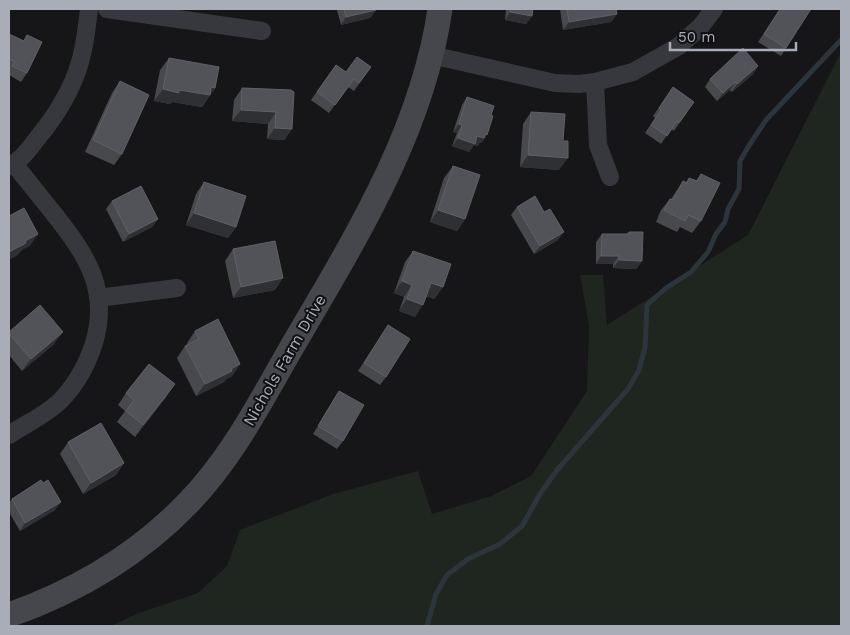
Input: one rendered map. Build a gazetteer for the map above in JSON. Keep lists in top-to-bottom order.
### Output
{
  "streets": {
    "street": ["Nichols Farm Drive"]
  },
  "scale_bar": "50 m"
}
